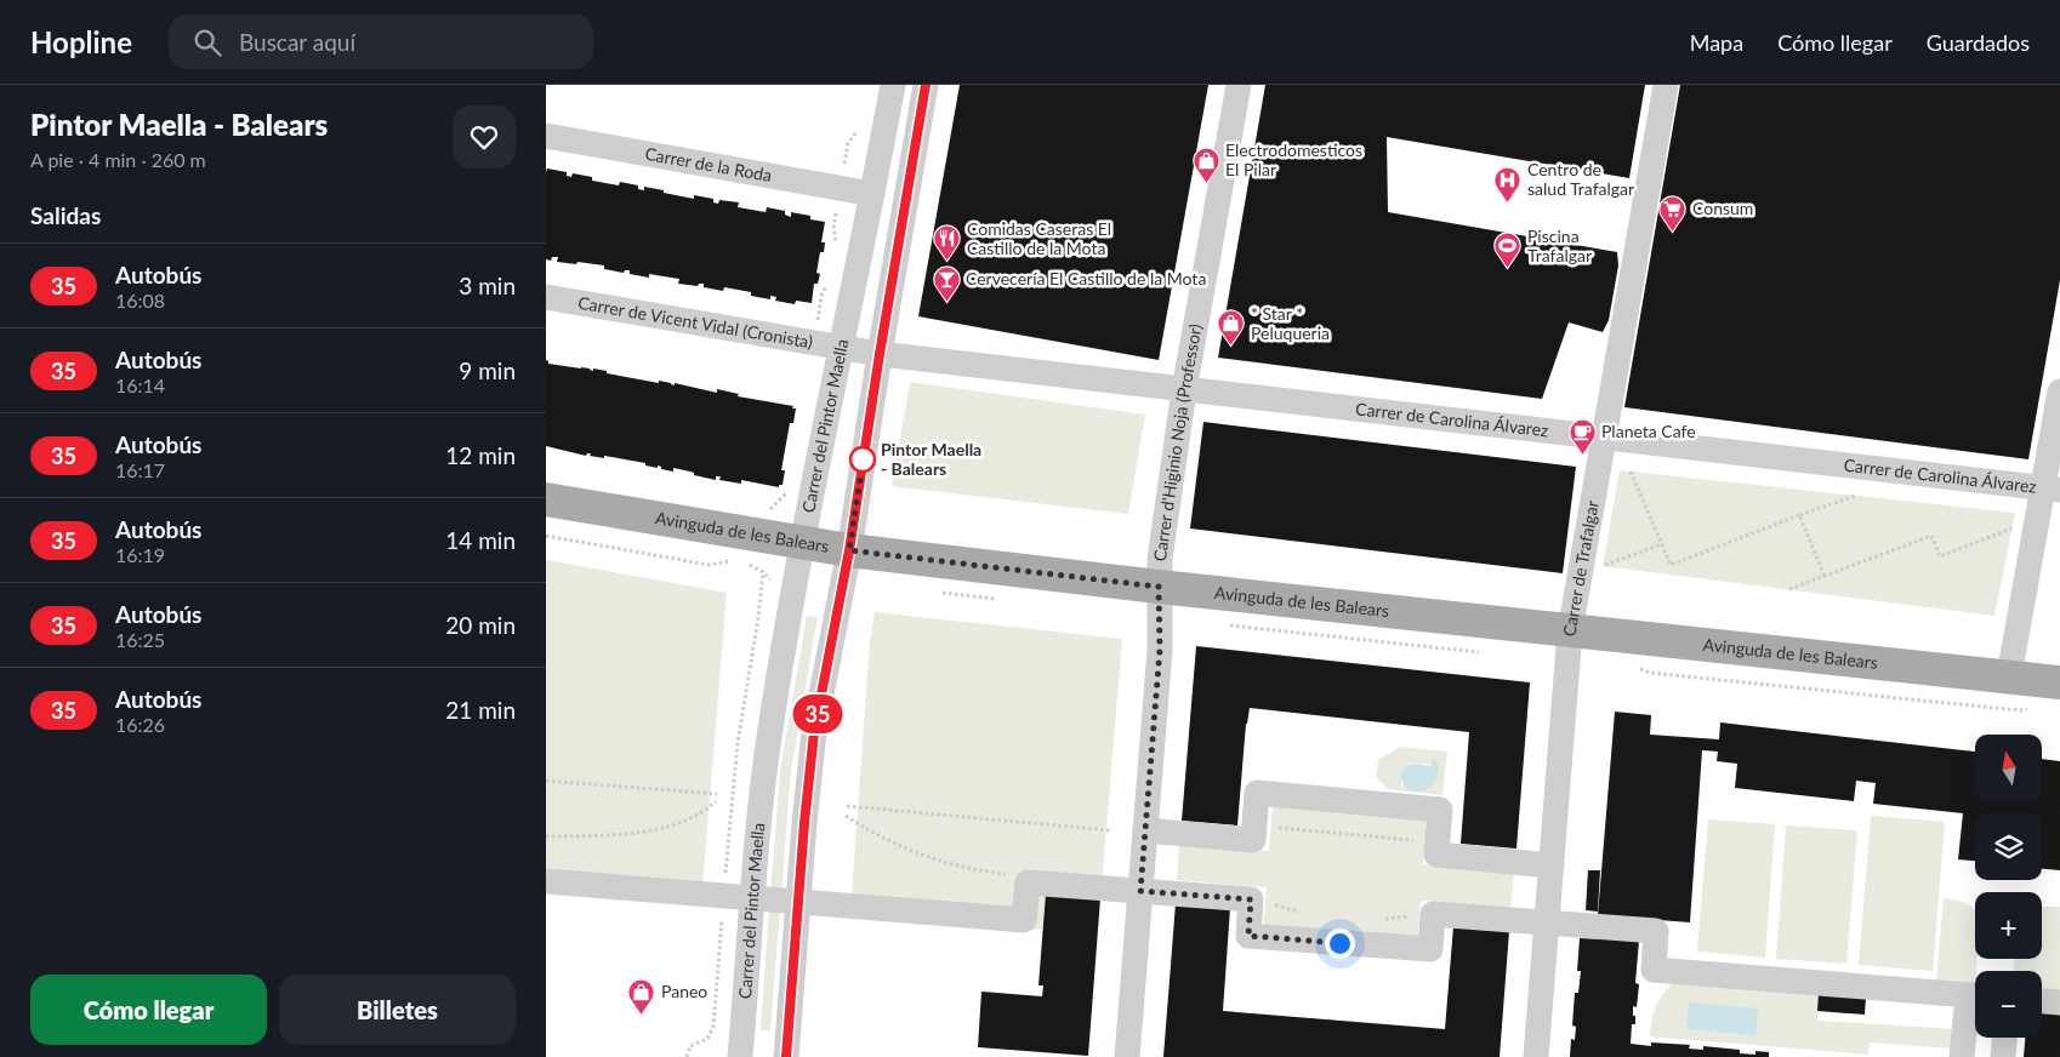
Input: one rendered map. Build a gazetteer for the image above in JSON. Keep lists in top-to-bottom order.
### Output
{
  "streets": {
    "main road": ["Avinguda de les Balears"],
    "street": [
      "Carrer de la Roda",
      "Carrer de Vicent Vidal (Cronista)",
      "Carrer de Carolina Álvarez",
      "Carrer del Pintor Maella",
      "Carrer d'Higinio Noja (Professor)",
      "Carrer de Trafalgar"
    ]
  },
  "crossings": [
    ["Carrer de la Roda", "Carrer del Pintor Maella"],
    ["Carrer de Vicent Vidal (Cronista)", "Carrer de Carolina Álvarez"],
    ["Carrer de Vicent Vidal (Cronista)", "Carrer del Pintor Maella"],
    ["Carrer de Carolina Álvarez", "Carrer d'Higinio Noja (Professor)"],
    ["Carrer de Carolina Álvarez", "Carrer de Trafalgar"],
    ["Carrer del Pintor Maella", "Avinguda de les Balears"],
    ["Carrer d'Higinio Noja (Professor)", "Avinguda de les Balears"],
    ["Avinguda de les Balears", "Carrer de Trafalgar"]
  ],
  "places": {
    "shop": ["Electrodomesticos El Pilar", "* Star * Peluqueria", "Paneo"],
    "hospital": ["Centro de salud Trafalgar"],
    "supermarket": ["Consum"],
    "restaurant": ["Comidas Caseras El Castillo de la Mota"],
    "sports": ["Piscina Trafalgar"],
    "bar": ["Cervecería El Castillo de la Mota"],
    "cafe": ["Planeta Cafe"],
    "other": ["Pintor Maella - Balears"]
  },
  "lines": ["bus line 35"],
  "north": "top",
  "page": {
    "header": "Hopline",
    "search": "Buscar aquí",
    "nav": ["Mapa", "Cómo llegar", "Guardados"],
    "heading": [
      ["Pintor Maella - Balears", "A pie · 4 min · 260 m"],
      "Salidas"
    ],
    "on_map": "35",
    "list": [
      {
        "mark": "35",
        "name": "Autobús",
        "note": "16:08",
        "value": "3 min"
      },
      {
        "mark": "35",
        "name": "Autobús",
        "note": "16:14",
        "value": "9 min"
      },
      {
        "mark": "35",
        "name": "Autobús",
        "note": "16:17",
        "value": "12 min"
      },
      {
        "mark": "35",
        "name": "Autobús",
        "note": "16:19",
        "value": "14 min"
      },
      {
        "mark": "35",
        "name": "Autobús",
        "note": "16:25",
        "value": "20 min"
      },
      {
        "mark": "35",
        "name": "Autobús",
        "note": "16:26",
        "value": "21 min"
      }
    ],
    "map_buttons": ["+", "−"],
    "buttons": ["Cómo llegar", "Billetes"]
  }
}
